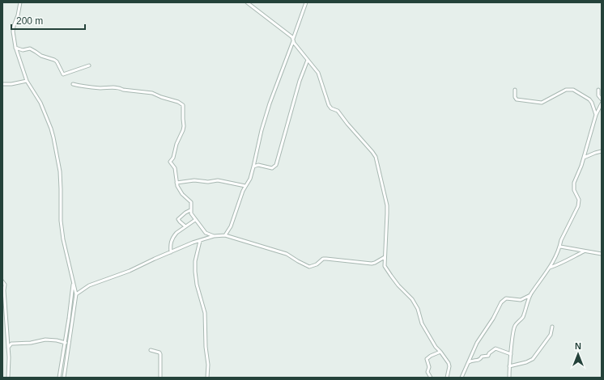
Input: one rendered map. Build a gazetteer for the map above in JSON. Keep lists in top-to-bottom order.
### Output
{
  "scale_bar": "200 m",
  "north": "top"
}
